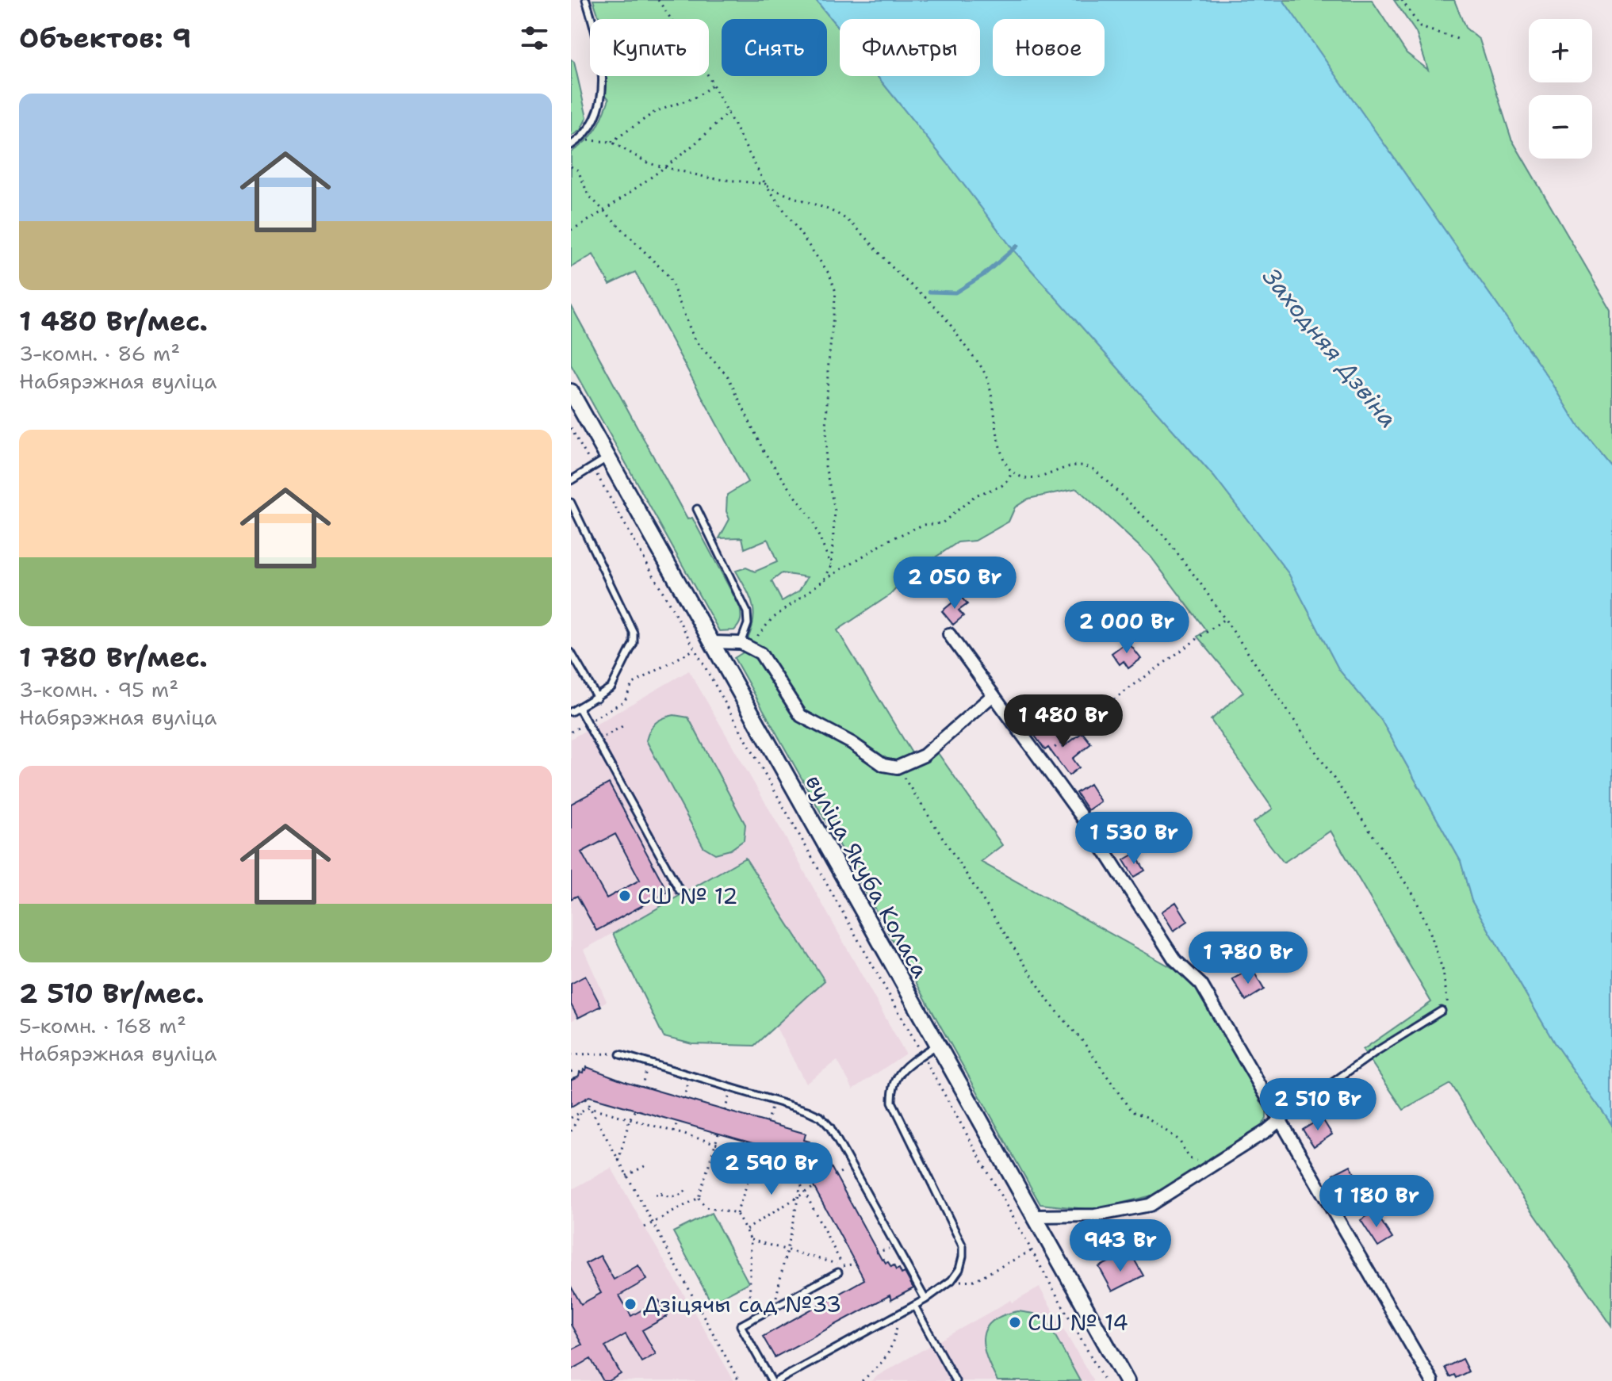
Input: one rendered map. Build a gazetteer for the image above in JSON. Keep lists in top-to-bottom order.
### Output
{
  "streets": {
    "street": ["вуліца Якуба Коласа"]
  },
  "water": ["Заходняя Дзвіна"],
  "places": ["СШ № 12", "Дзіцячы сад №33", "СШ № 14"],
  "page": {
    "heading": "Объектов: 9",
    "map_buttons": ["+", "−"],
    "chip": [
      "Купить",
      "Снять",
      "Фильтры",
      "Новое"
    ],
    "list": [
      {
        "name": "1 480 Br/мес.",
        "note": "3-комн. · 86 m² · Набярэжная вуліца"
      },
      {
        "name": "1 780 Br/мес.",
        "note": "3-комн. · 95 m² · Набярэжная вуліца"
      },
      {
        "name": "2 510 Br/мес.",
        "note": "5-комн. · 168 m² · Набярэжная вуліца"
      }
    ],
    "price": [
      "2 050 Br",
      "2 000 Br",
      "1 480 Br",
      "1 530 Br",
      "1 780 Br",
      "2 510 Br",
      "2 590 Br",
      "1 180 Br",
      "943 Br"
    ]
  }
}
